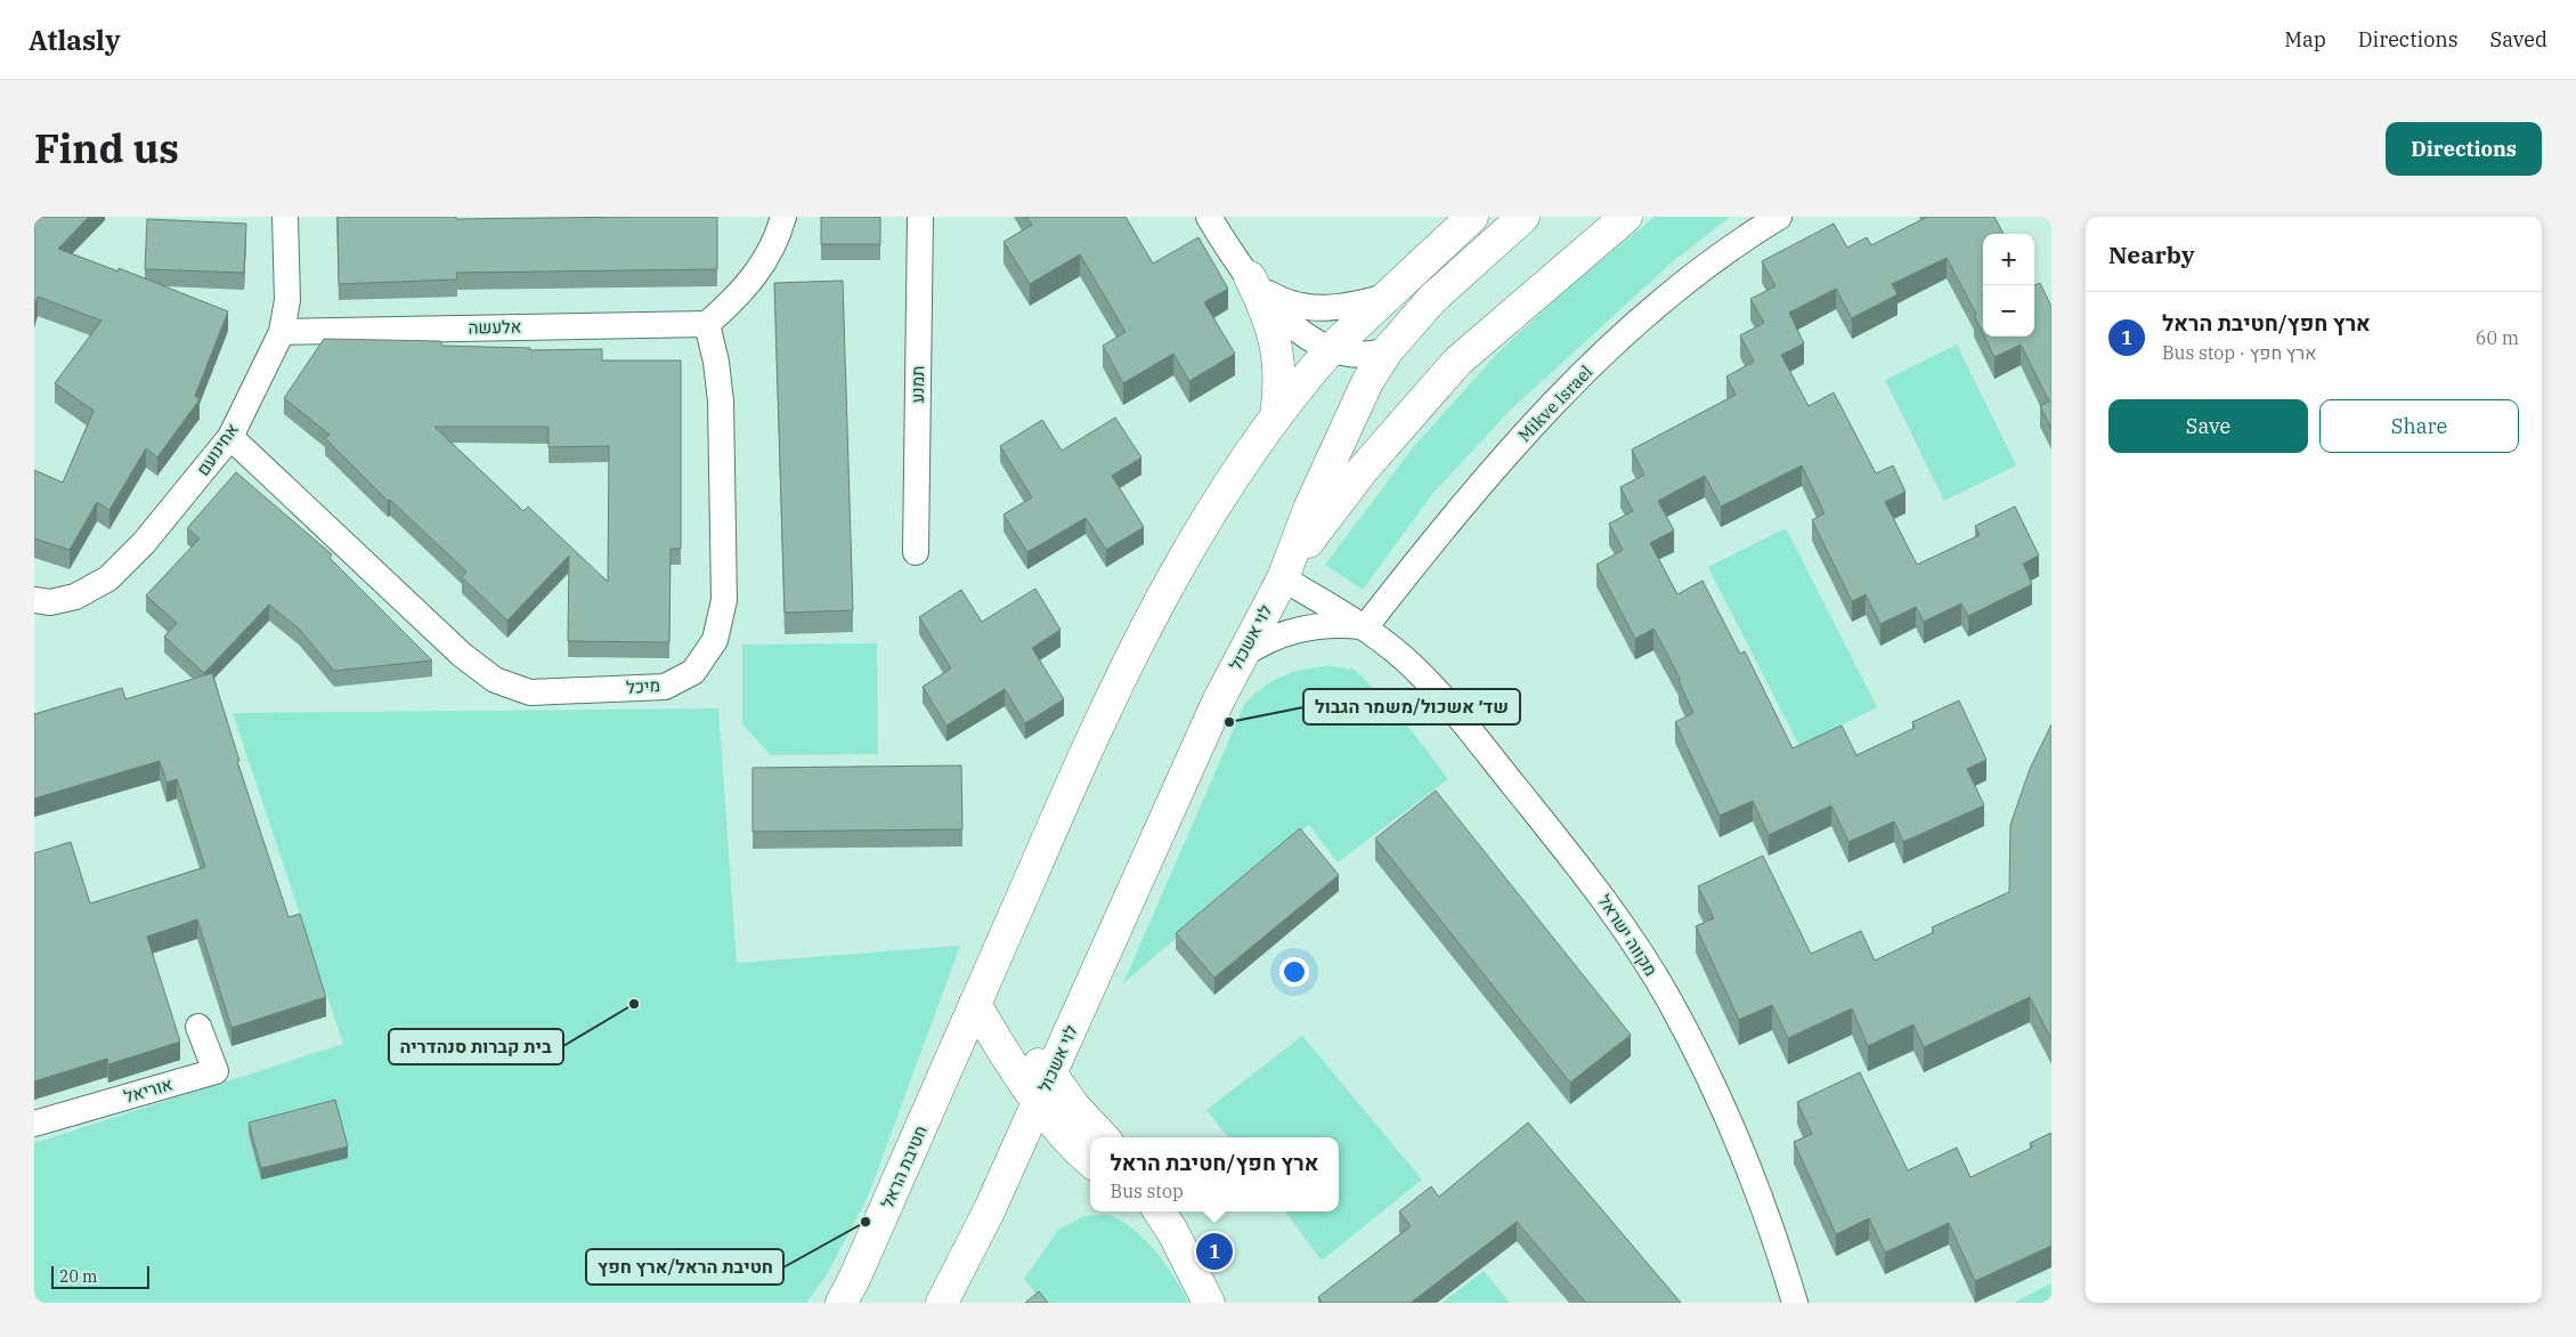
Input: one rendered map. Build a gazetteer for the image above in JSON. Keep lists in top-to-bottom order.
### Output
{
  "streets": {
    "street": [
      "אלעשה",
      "תמנע",
      "Mikve Israel",
      "אחינועם",
      "לוי אשכול",
      "מיכל",
      "מקווה ישראל",
      "אוריאל",
      "חטיבת הראל"
    ]
  },
  "crossings": [
    ["אלעשה", "אחינועם"],
    ["אלעשה", "מיכל"],
    ["Mikve Israel", "מקווה ישראל"],
    ["אחינועם", "מיכל"],
    ["לוי אשכול", "מקווה ישראל"]
  ],
  "places": ["שד׳ אשכול/משמר הגבול", "בית קברות סנהדריה", "חטיבת הראל/ארץ חפץ"],
  "scale_bar": "20 m",
  "page": {
    "header": "Atlasly",
    "nav": ["Map", "Directions", "Saved"],
    "title": "Find us",
    "buttons": [
      "Directions",
      ["Save", "Share"]
    ],
    "heading": "Nearby",
    "map_buttons": ["+", "−"],
    "list": [
      {
        "mark": "1",
        "name": "ארץ חפץ/חטיבת הראל",
        "note": "Bus stop · ארץ חפץ",
        "value": "60 m"
      }
    ],
    "popup": ["ארץ חפץ/חטיבת הראל", "Bus stop"],
    "pins": "1",
    "scale": "20 m"
  }
}
